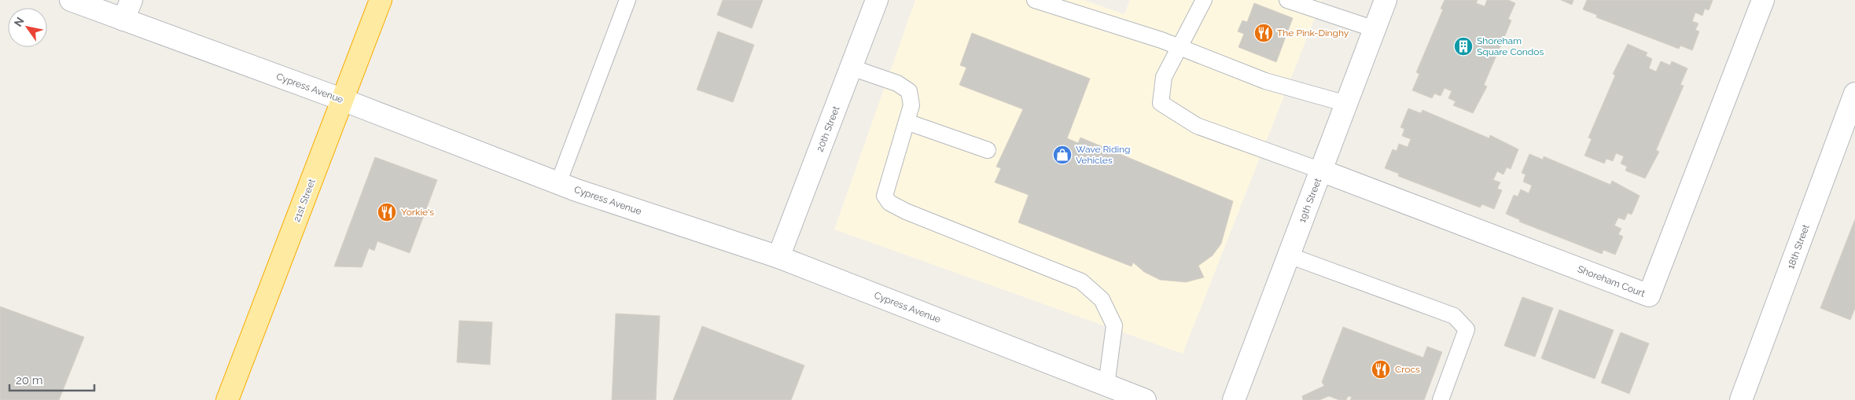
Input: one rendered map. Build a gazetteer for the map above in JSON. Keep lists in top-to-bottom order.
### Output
{
  "streets": {
    "highway": ["21st Street"],
    "street": [
      "Cypress Avenue",
      "20th Street",
      "19th Street",
      "18th Street",
      "Shoreham Court"
    ]
  },
  "crossings": [
    ["Cypress Avenue", "20th Street"],
    ["Cypress Avenue", "21st Street"],
    ["19th Street", "Shoreham Court"]
  ],
  "places": {
    "restaurant": ["The Pink-Dinghy", "Yorkie's", "Crocs"],
    "building": ["Shoreham Square Condos"],
    "shop": ["Wave Riding Vehicles"]
  },
  "scale_bar": "20 m",
  "north": "top left"
}
